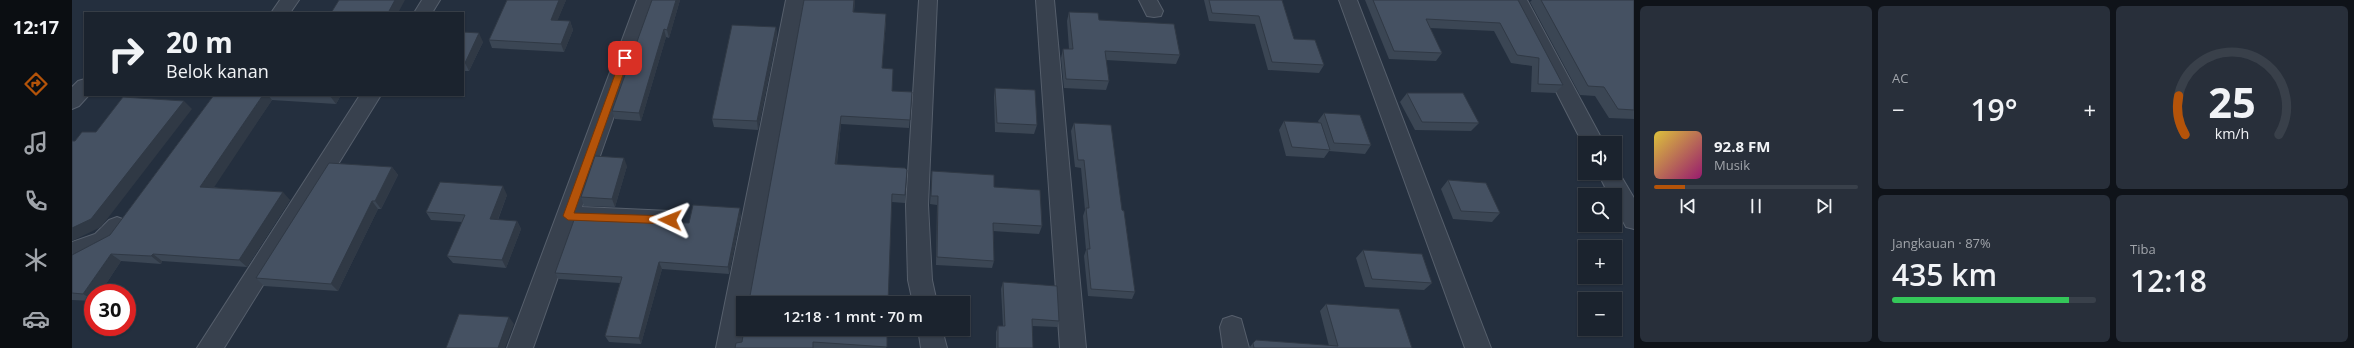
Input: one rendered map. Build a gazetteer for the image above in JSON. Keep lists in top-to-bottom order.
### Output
{
  "page": {
    "tabs": "12:17",
    "tile": [
      "AC",
      ["Jangkauan · 87%", "435 km"],
      ["Tiba", "12:18"]
    ],
    "turn": ["20 m", "Belok kanan"],
    "heat": ["−", "19°", "+"],
    "song": ["92.8 FM", "Musik"],
    "map_buttons": ["+", "−"],
    "limit": "30",
    "trip": "12:18 · 1 mnt · 70 m",
    "gauge": ["25", "km/h"]
  }
}
